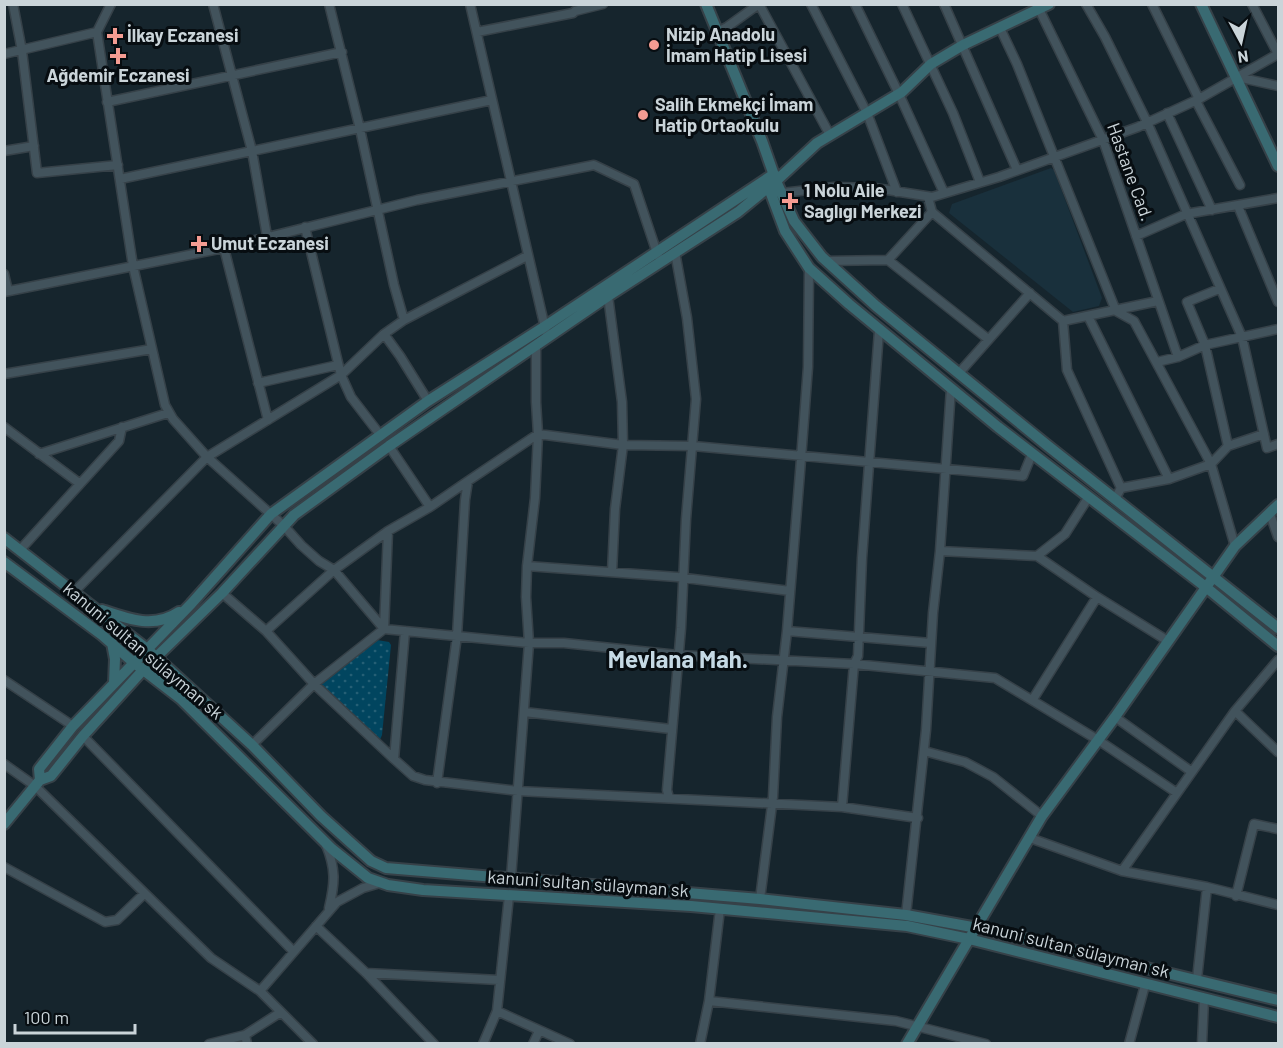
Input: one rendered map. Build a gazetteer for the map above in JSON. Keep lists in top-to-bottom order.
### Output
{
  "streets": {
    "street": ["Hastane Cad.", "kanuni sultan sülayman sk"]
  },
  "districts": ["Mevlana Mah."],
  "places": {
    "health": [
      "İlkay Eczanesi",
      "Ağdemir Eczanesi",
      "1 Nolu Aile Saglıgı Merkezi",
      "Umut Eczanesi"
    ],
    "other": ["Nizip Anadolu İmam Hatip Lisesi", "Salih Ekmekçi İmam Hatip Ortaokulu"]
  },
  "scale_bar": "100 m",
  "north": "bottom"
}
